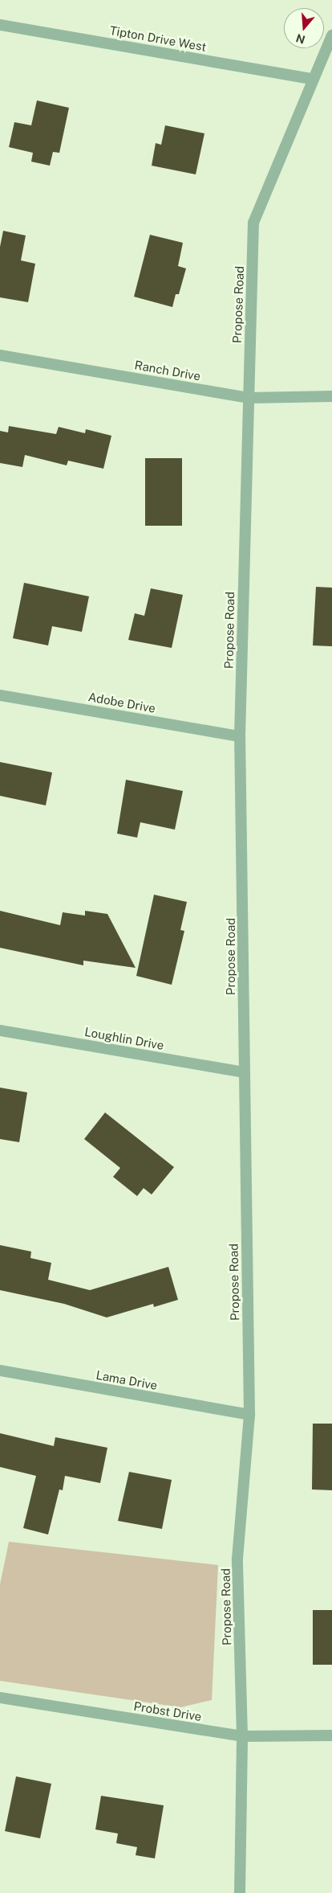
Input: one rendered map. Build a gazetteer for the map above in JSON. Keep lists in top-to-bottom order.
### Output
{
  "streets": {
    "street": [
      "Tipton Drive West",
      "Propose Road",
      "Ranch Drive",
      "Adobe Drive",
      "Loughlin Drive",
      "Lama Drive",
      "Probst Drive"
    ]
  },
  "crossings": [
    ["Tipton Drive West", "Propose Road"],
    ["Propose Road", "Ranch Drive"],
    ["Propose Road", "Adobe Drive"],
    ["Propose Road", "Loughlin Drive"],
    ["Propose Road", "Lama Drive"],
    ["Propose Road", "Probst Drive"]
  ],
  "north": "bottom"
}
